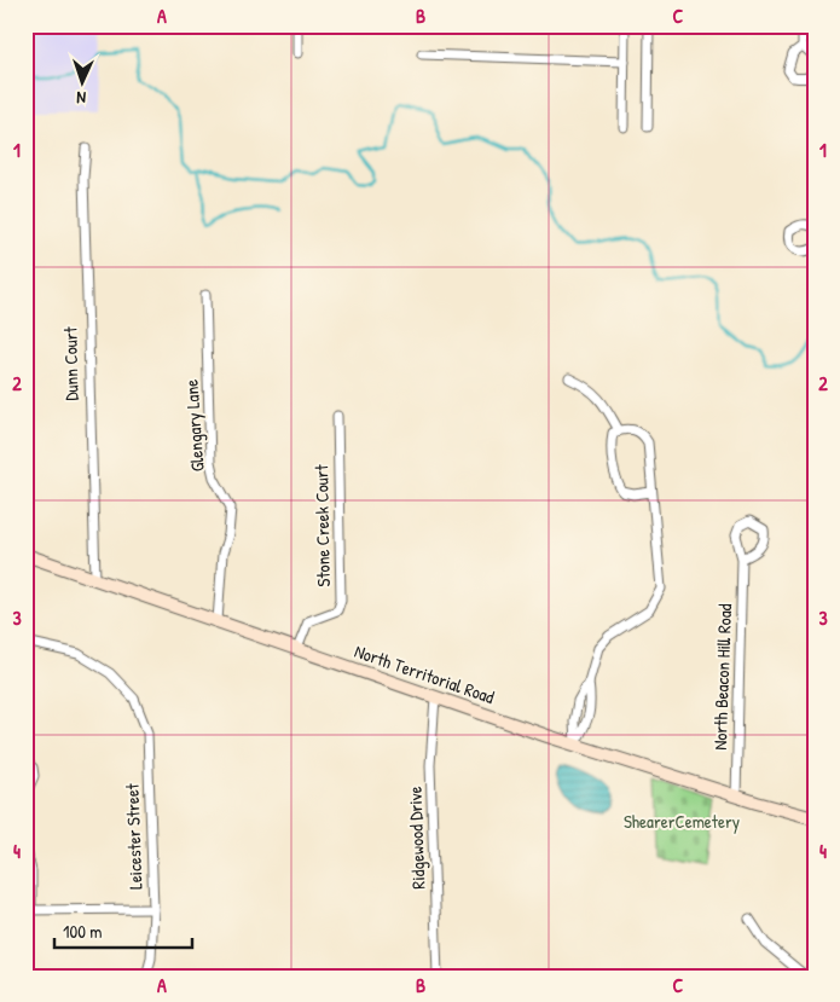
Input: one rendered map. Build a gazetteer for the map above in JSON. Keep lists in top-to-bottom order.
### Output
{
  "streets": {
    "main road": ["North Territorial Road"],
    "street": [
      "Dunn Court",
      "Glengary Lane",
      "Stone Creek Court",
      "North Beacon Hill Road",
      "Leicester Street",
      "Ridgewood Drive"
    ]
  },
  "crossings": [
    ["Dunn Court", "North Territorial Road"],
    ["Glengary Lane", "North Territorial Road"],
    ["Stone Creek Court", "North Territorial Road"],
    ["North Territorial Road", "North Beacon Hill Road"],
    ["North Territorial Road", "Ridgewood Drive"]
  ],
  "parks": ["ShearerCemetery"],
  "scale_bar": "100 m",
  "north": "bottom",
  "grid": {
    "columns": ["A", "B", "C"],
    "rows": [
      "1",
      "2",
      "3",
      "4"
    ]
  }
}
